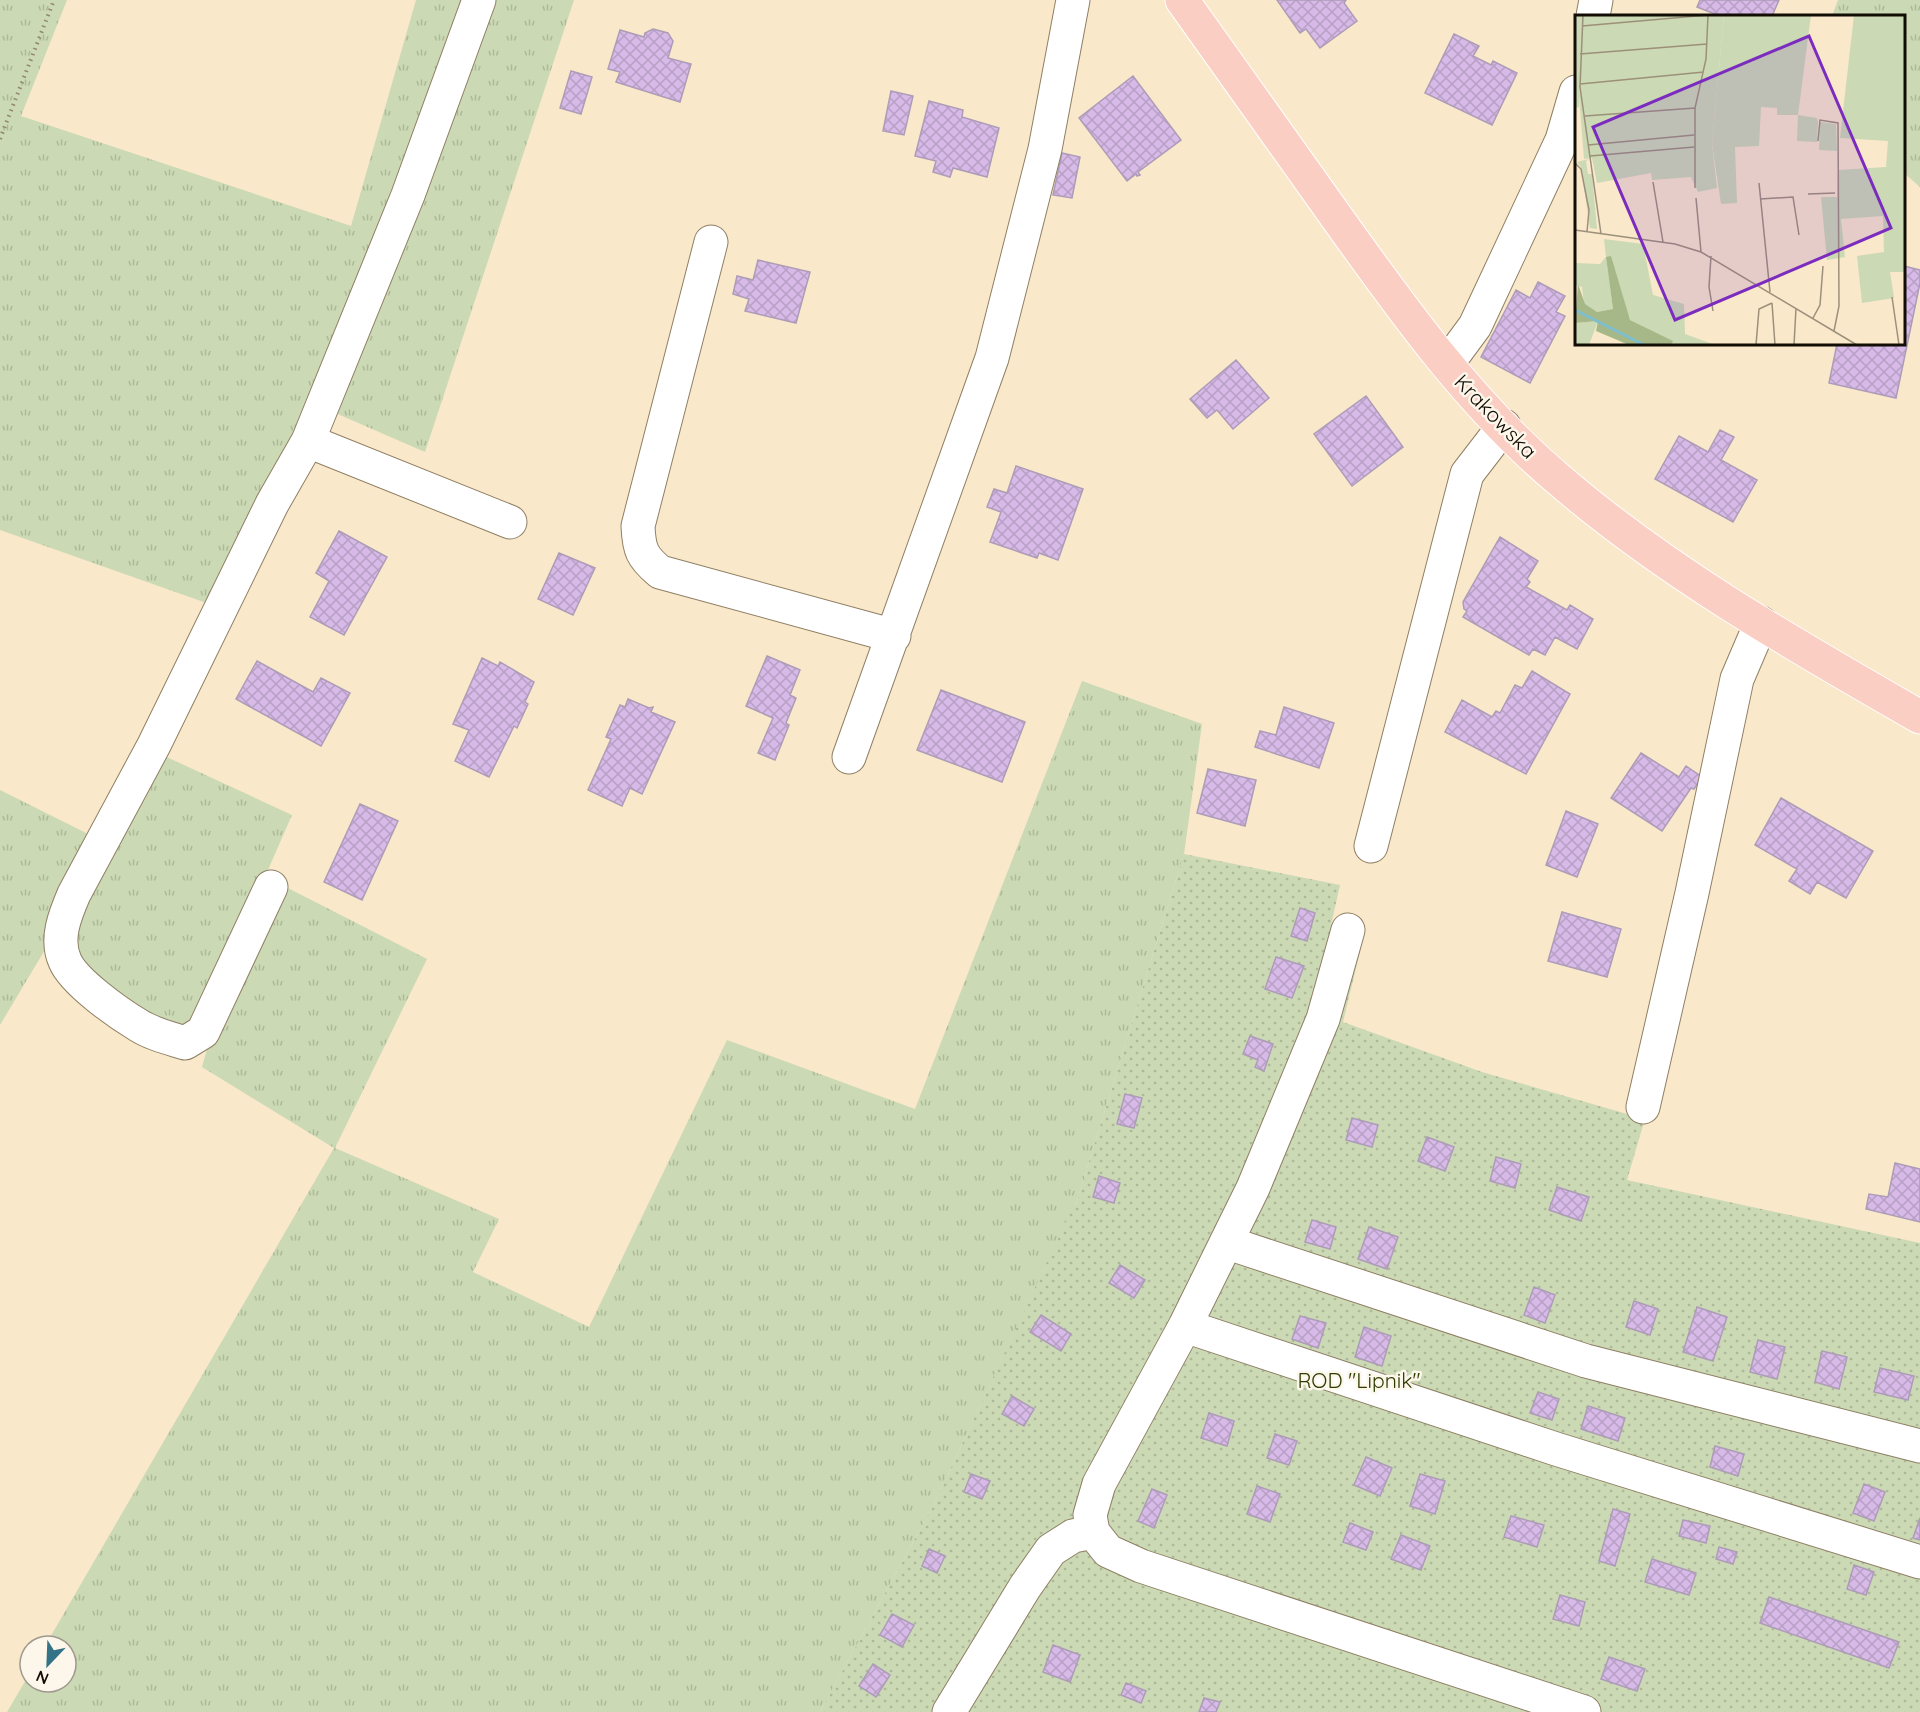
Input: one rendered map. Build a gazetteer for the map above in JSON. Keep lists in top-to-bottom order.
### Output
{
  "streets": {
    "main road": ["Krakowska"]
  },
  "parks": ["ROD \"Lipnik\""],
  "north": "bottom left"
}
